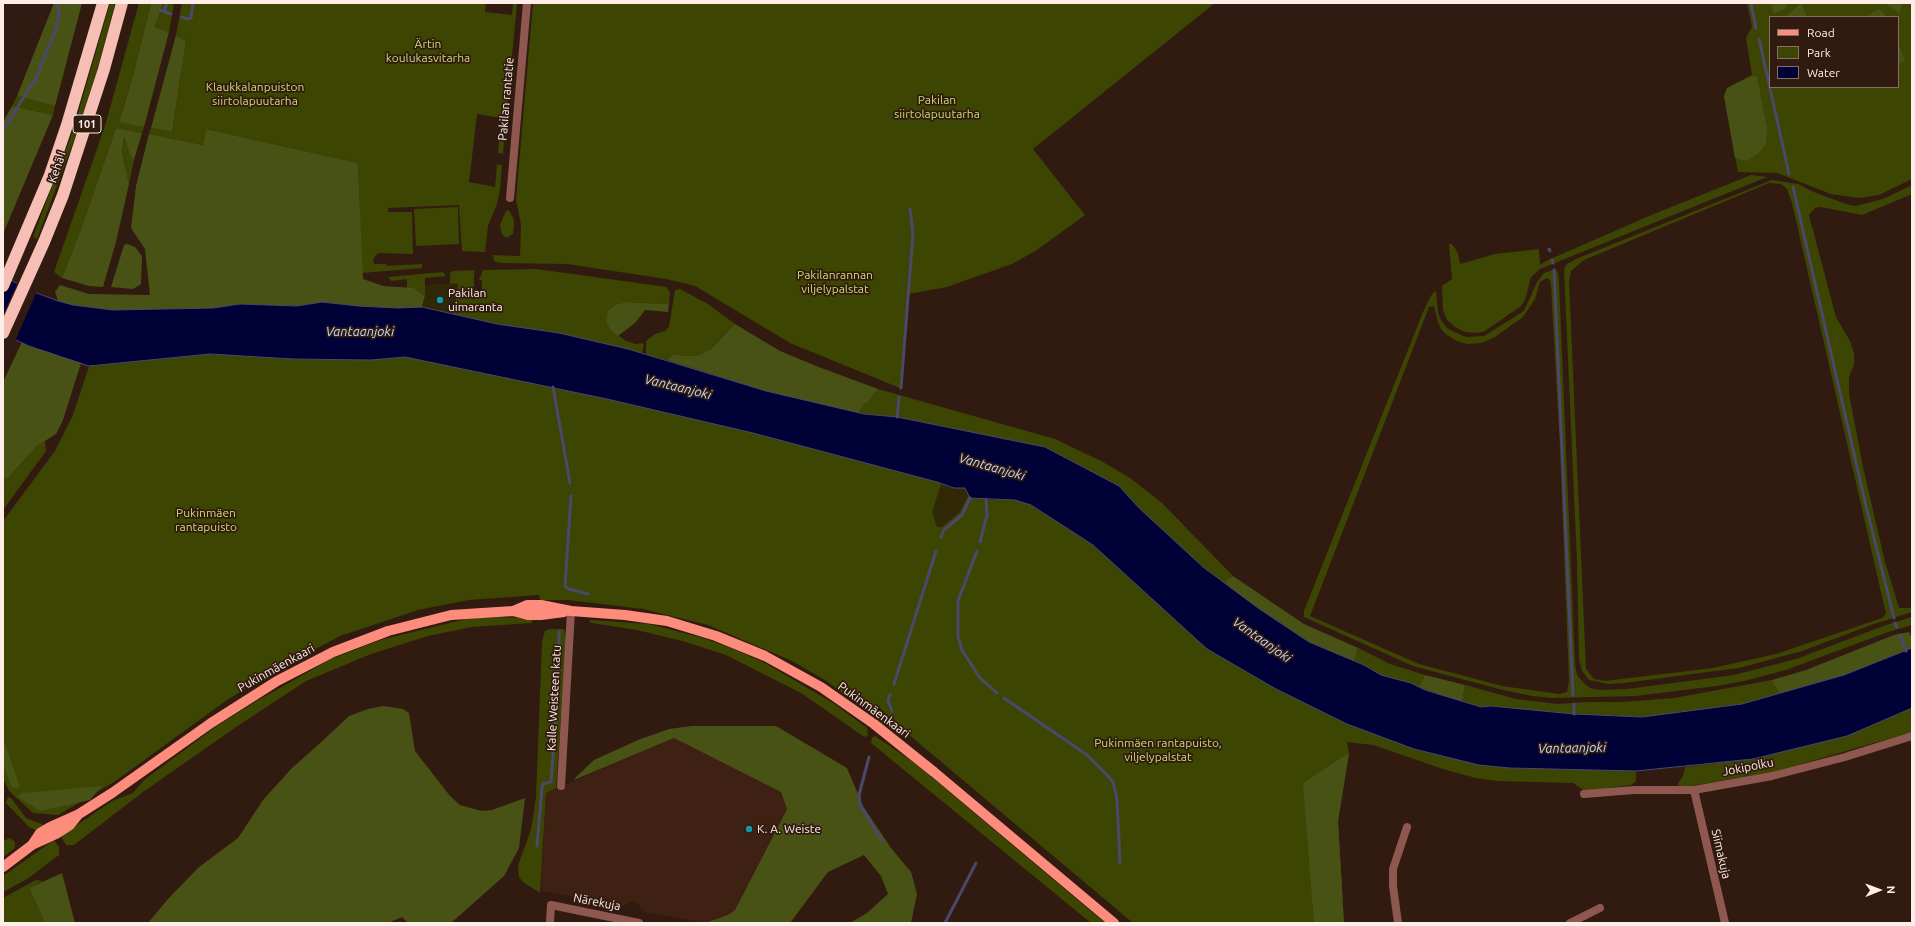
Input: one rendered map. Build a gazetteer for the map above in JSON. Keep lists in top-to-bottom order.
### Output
{
  "streets": {
    "highway": ["101", "Kehä I"],
    "main road": ["Pukinmäenkaari"],
    "street": [
      "Pakilan rantatie",
      "Kalle Weisteen katu",
      "Jokipolku",
      "Siimakuja",
      "Närekuja"
    ]
  },
  "crossings": [
    ["Pukinmäenkaari", "Kalle Weisteen katu"],
    ["Jokipolku", "Siimakuja"]
  ],
  "water": ["Vantaanjoki"],
  "parks": [
    "Ärtin koulukasvitarha",
    "Klaukkalanpuiston siirtolapuutarha",
    "Pakilan siirtolapuutarha",
    "Pakilanrannan viljelypalstat",
    "Pukinmäen rantapuisto",
    "Pukinmäen rantapuisto, viljelypalstat"
  ],
  "places": ["Pakilan uimaranta", "K. A. Weiste"],
  "legend": ["Road", "Park", "Water"],
  "north": "right"
}
